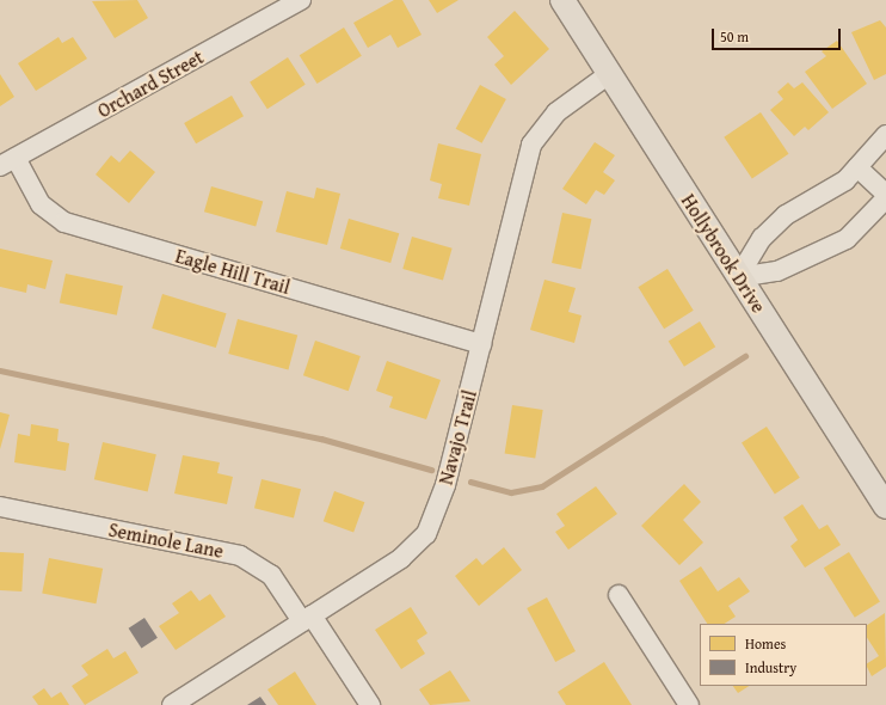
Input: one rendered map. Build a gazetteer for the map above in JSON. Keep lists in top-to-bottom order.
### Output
{
  "streets": {
    "main road": ["Hollybrook Drive"],
    "street": [
      "Orchard Street",
      "Eagle Hill Trail",
      "Navajo Trail",
      "Seminole Lane"
    ]
  },
  "crossings": [
    ["Orchard Street", "Eagle Hill Trail"],
    ["Hollybrook Drive", "Navajo Trail"],
    ["Eagle Hill Trail", "Navajo Trail"],
    ["Navajo Trail", "Seminole Lane"]
  ],
  "legend": ["Homes", "Industry"],
  "scale_bar": "50 m"
}
